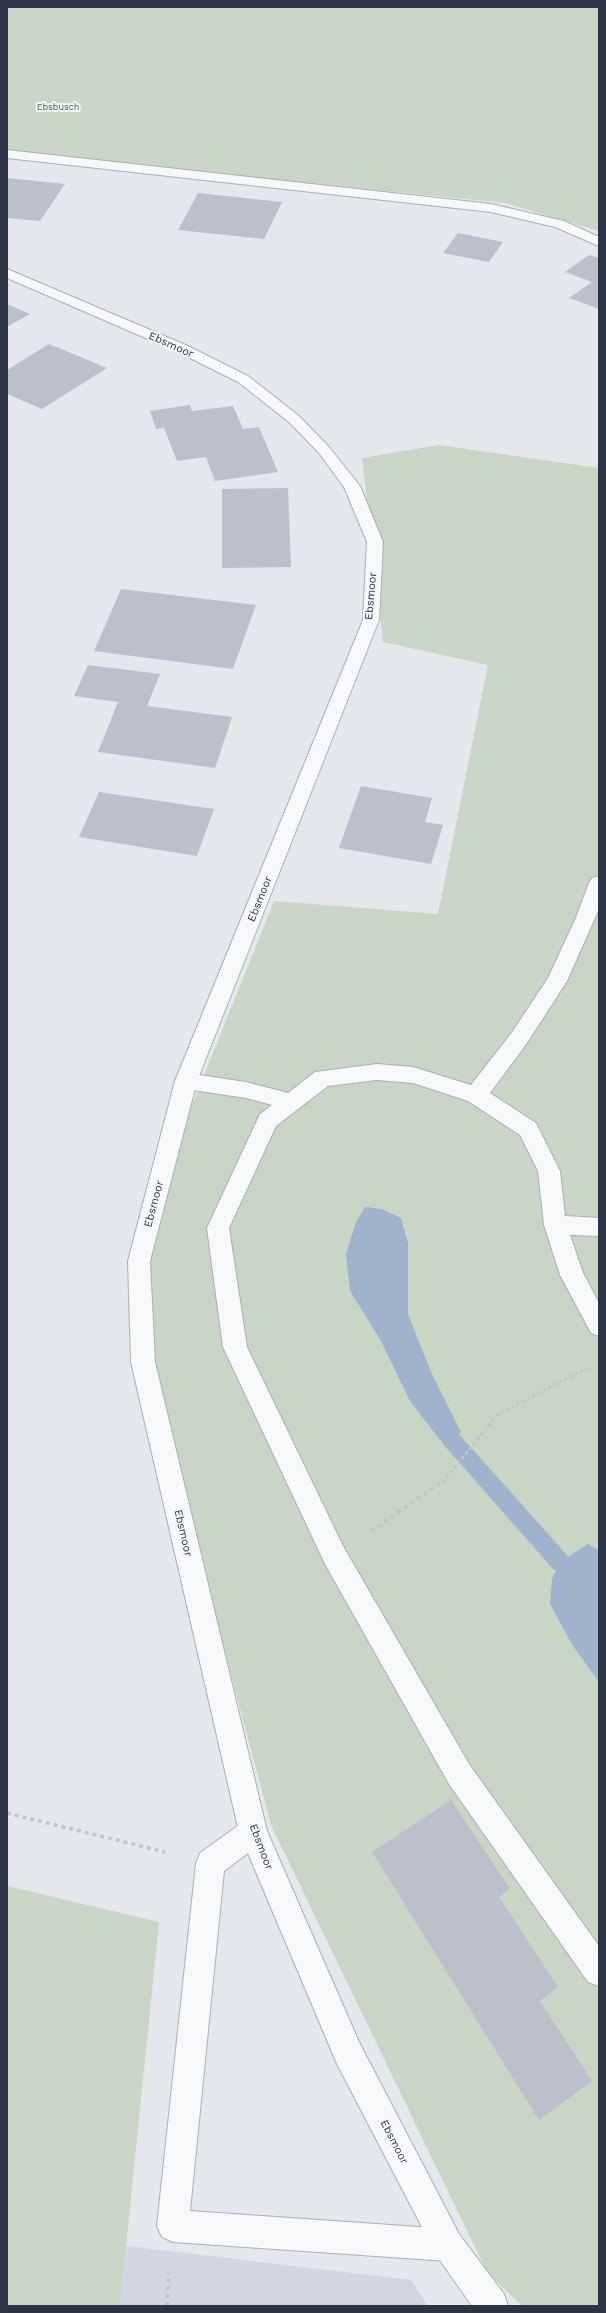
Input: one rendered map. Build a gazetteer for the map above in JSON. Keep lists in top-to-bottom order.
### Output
{
  "streets": {
    "street": ["Ebsmoor"]
  },
  "parks": ["Ebsbusch"]
}
